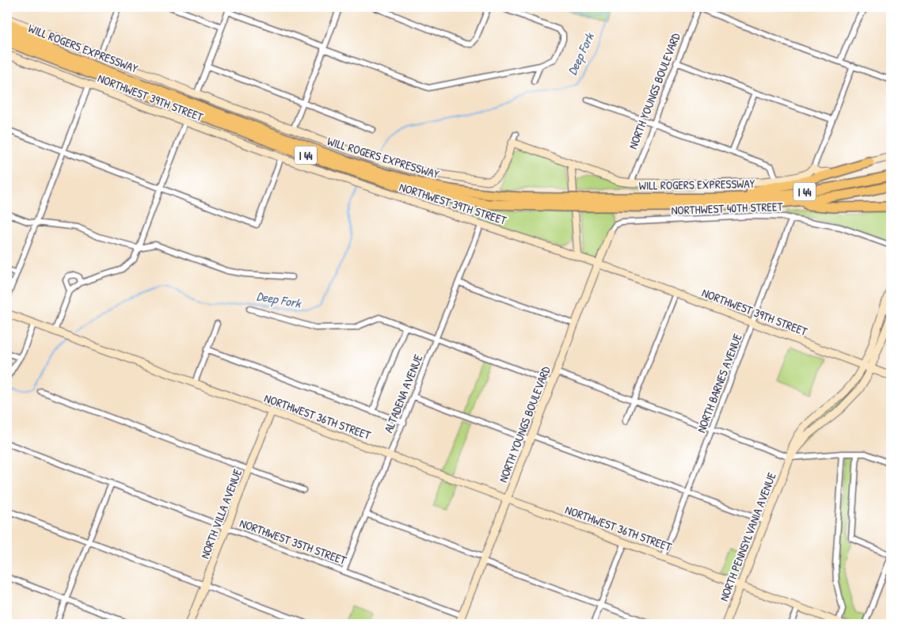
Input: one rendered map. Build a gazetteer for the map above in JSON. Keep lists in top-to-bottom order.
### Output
{
  "streets": {
    "highway": ["WILL ROGERS EXPRESSWAY", "I 44"],
    "main road": [
      "NORTH YOUNGS BOULEVARD",
      "NORTHWEST 39TH STREET",
      "NORTHWEST 36TH STREET",
      "NORTH VILLA AVENUE",
      "NORTH PENNSYLVANIA AVENUE"
    ],
    "street": [
      "NORTHWEST 40TH STREET",
      "NORTH BARNES AVENUE",
      "ALTADENA AVENUE",
      "NORTHWEST 35TH STREET"
    ]
  },
  "crossings": [
    ["NORTH YOUNGS BOULEVARD", "NORTHWEST 39TH STREET"],
    ["NORTH YOUNGS BOULEVARD", "NORTHWEST 40TH STREET"],
    ["NORTH YOUNGS BOULEVARD", "NORTHWEST 36TH STREET"],
    ["NORTH YOUNGS BOULEVARD", "NORTHWEST 35TH STREET"],
    ["NORTHWEST 39TH STREET", "NORTH BARNES AVENUE"],
    ["NORTHWEST 39TH STREET", "ALTADENA AVENUE"],
    ["NORTHWEST 39TH STREET", "NORTH PENNSYLVANIA AVENUE"],
    ["NORTHWEST 40TH STREET", "NORTH BARNES AVENUE"],
    ["NORTH BARNES AVENUE", "NORTHWEST 36TH STREET"],
    ["ALTADENA AVENUE", "NORTHWEST 36TH STREET"],
    ["ALTADENA AVENUE", "NORTHWEST 35TH STREET"],
    ["NORTHWEST 36TH STREET", "NORTH VILLA AVENUE"],
    ["NORTHWEST 36TH STREET", "NORTH PENNSYLVANIA AVENUE"],
    ["NORTH VILLA AVENUE", "NORTHWEST 35TH STREET"]
  ],
  "water": ["Deep Fork"]
}
